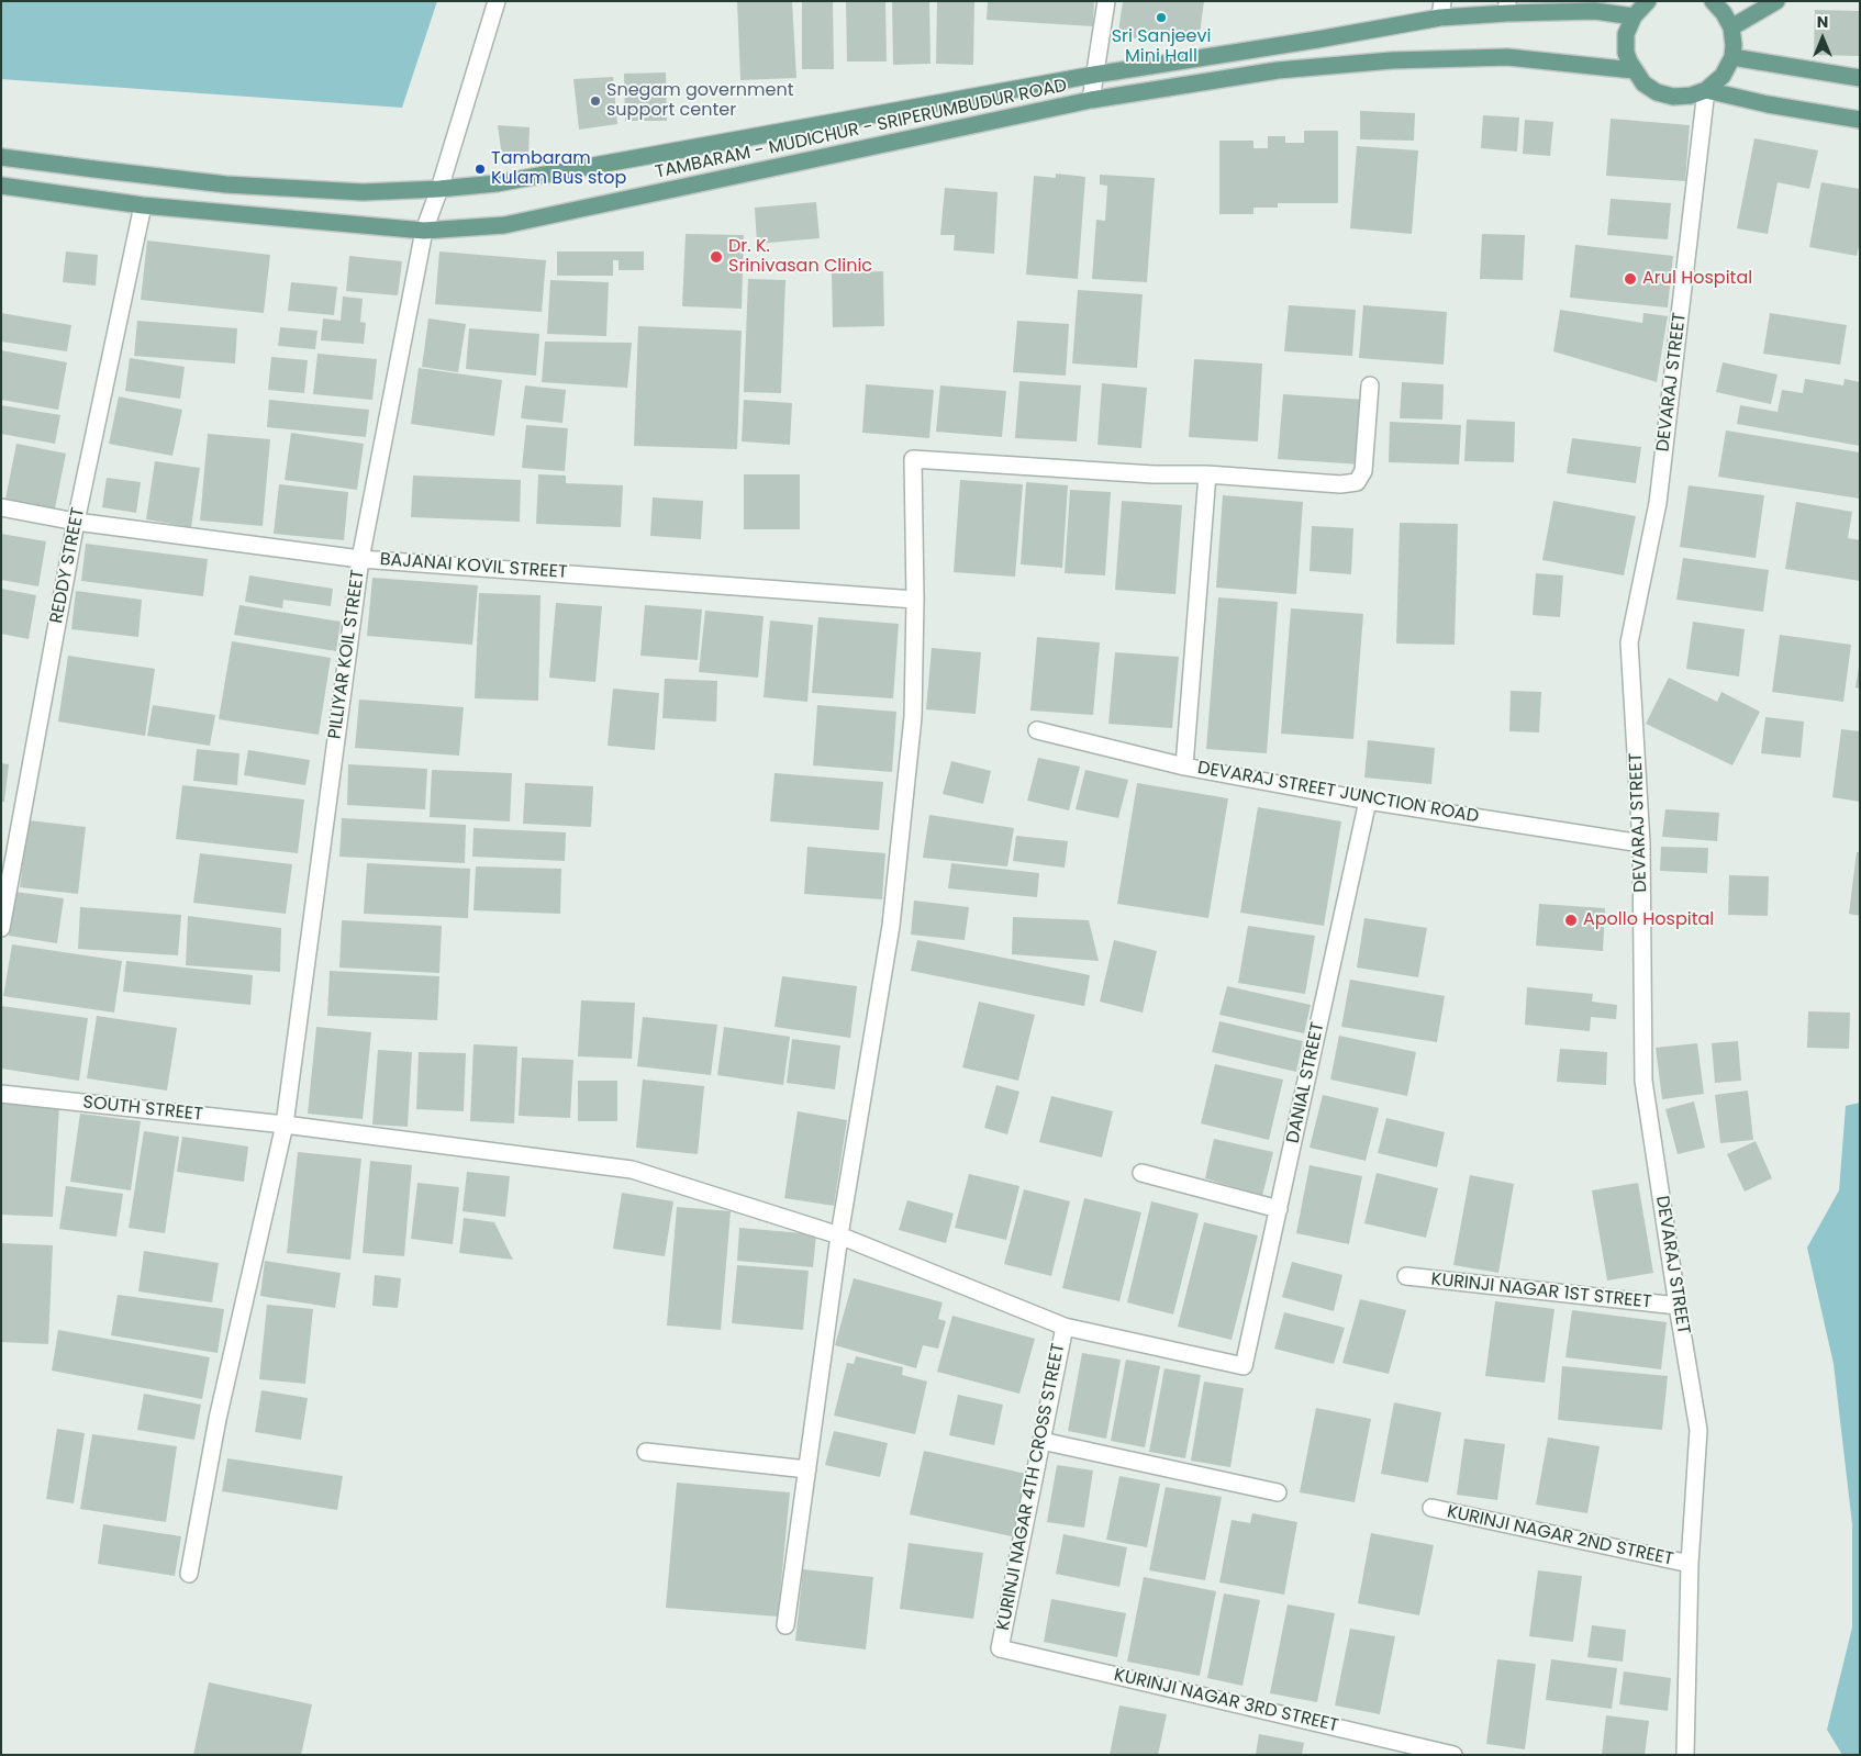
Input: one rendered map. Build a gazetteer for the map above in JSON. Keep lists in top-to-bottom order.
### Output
{
  "streets": {
    "main road": ["TAMBARAM - MUDICHUR - SRIPERUMBUDUR ROAD"],
    "street": [
      "DEVARAJ STREET",
      "REDDY STREET",
      "BAJANAI KOVIL STREET",
      "PILLIYAR KOIL STREET",
      "DEVARAJ STREET JUNCTION ROAD",
      "DANIAL STREET",
      "SOUTH STREET",
      "KURINJI NAGAR 1ST STREET",
      "KURINJI NAGAR 4TH CROSS STREET",
      "KURINJI NAGAR 2ND STREET",
      "KURINJI NAGAR 3RD STREET"
    ]
  },
  "crossings": [
    ["TAMBARAM - MUDICHUR - SRIPERUMBUDUR ROAD", "REDDY STREET"],
    ["TAMBARAM - MUDICHUR - SRIPERUMBUDUR ROAD", "PILLIYAR KOIL STREET"],
    ["DEVARAJ STREET", "DEVARAJ STREET JUNCTION ROAD"],
    ["DEVARAJ STREET", "KURINJI NAGAR 1ST STREET"],
    ["DEVARAJ STREET", "KURINJI NAGAR 2ND STREET"],
    ["REDDY STREET", "BAJANAI KOVIL STREET"],
    ["BAJANAI KOVIL STREET", "PILLIYAR KOIL STREET"],
    ["PILLIYAR KOIL STREET", "SOUTH STREET"],
    ["DEVARAJ STREET JUNCTION ROAD", "DANIAL STREET"],
    ["DANIAL STREET", "SOUTH STREET"],
    ["SOUTH STREET", "KURINJI NAGAR 4TH CROSS STREET"],
    ["KURINJI NAGAR 4TH CROSS STREET", "KURINJI NAGAR 3RD STREET"]
  ],
  "places": [
    "Sri Sanjeevi Mini Hall",
    "Snegam government support center",
    "Tambaram Kulam Bus stop",
    "Dr. K. Srinivasan Clinic",
    "Arul Hospital",
    "Apollo Hospital"
  ],
  "north": "top"
}
